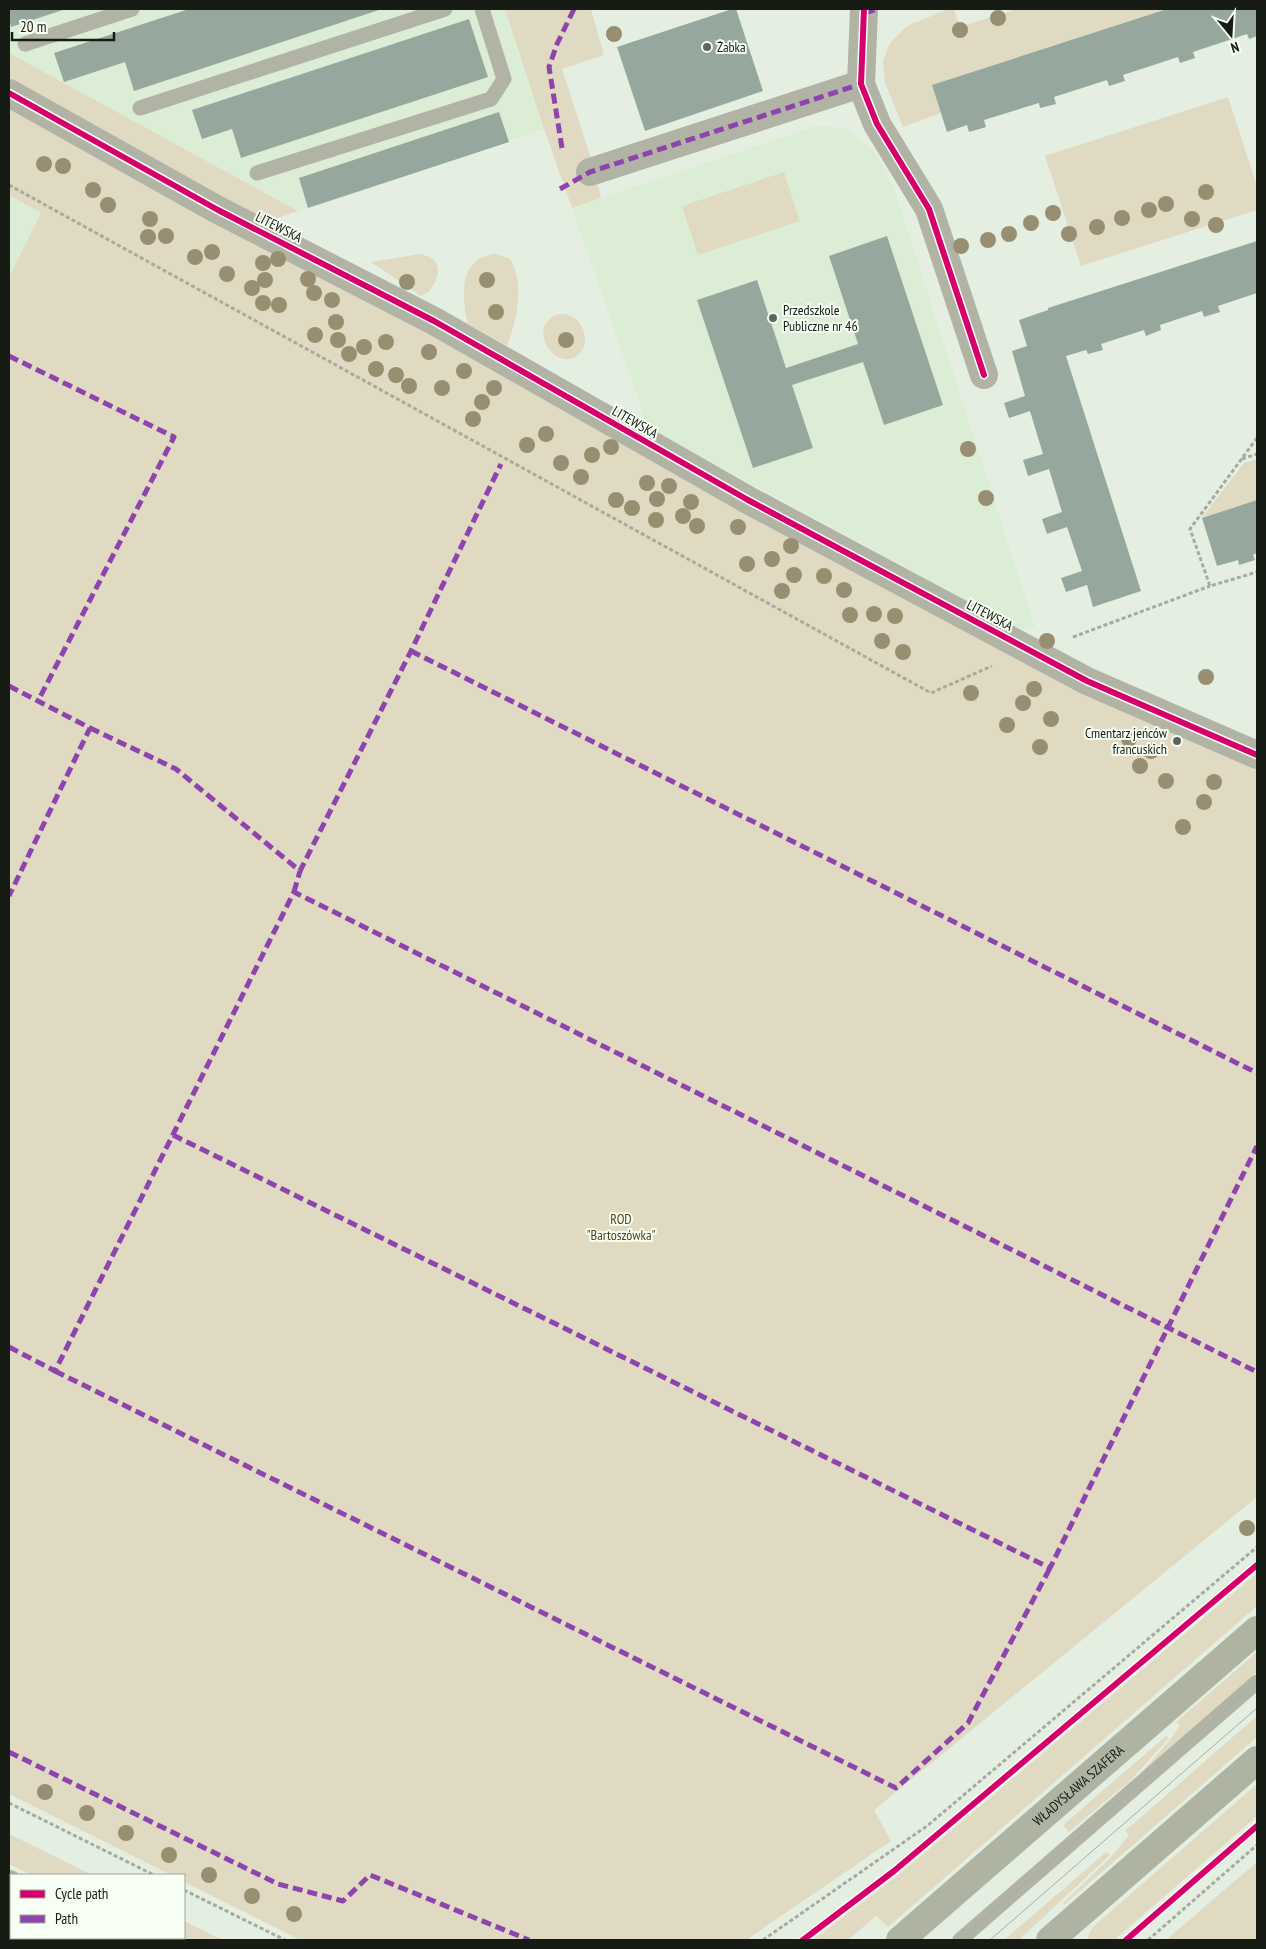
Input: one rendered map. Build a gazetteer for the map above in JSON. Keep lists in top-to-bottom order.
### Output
{
  "streets": {
    "main road": ["WŁADYSŁAWA SZAFERA"],
    "street": ["LITEWSKA"]
  },
  "parks": ["ROD \"Bartoszówka\""],
  "places": ["Żabka", "Przedszkole Publiczne nr 46", "Cmentarz jeńców francuskich"],
  "legend": ["Cycle path", "Path"],
  "scale_bar": "20 m",
  "north": "bottom"
}
